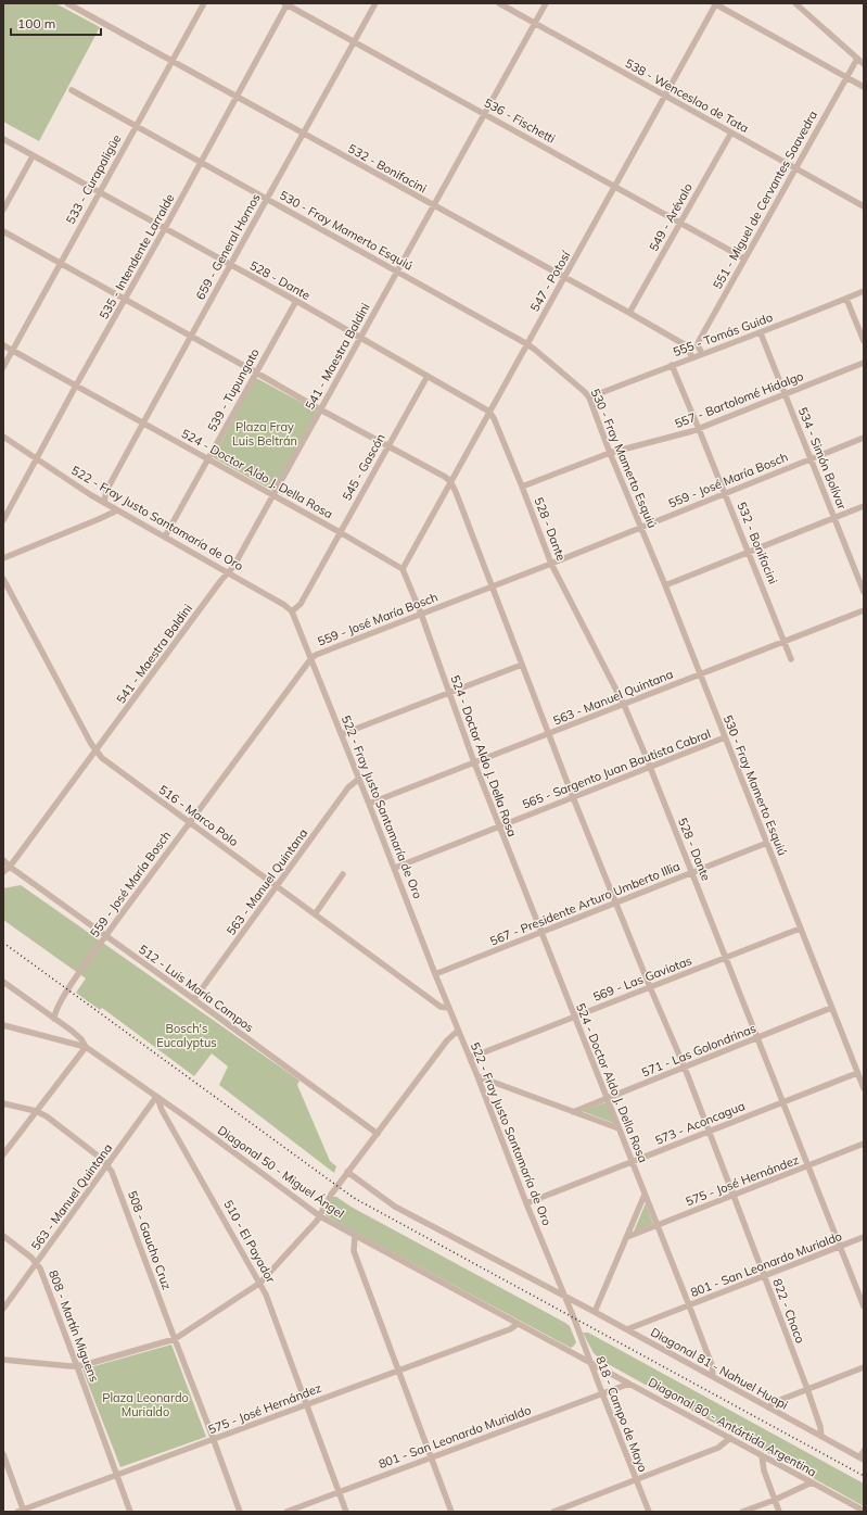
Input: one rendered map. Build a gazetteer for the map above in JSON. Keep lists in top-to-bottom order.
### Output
{
  "streets": {
    "street": [
      "538 - Wenceslao de Tata",
      "536 - Fischetti",
      "532 - Bonifacini",
      "533 - Curapaligüe",
      "551 - Miguel de Cervantes Saavedra",
      "549 - Arévalo",
      "530 - Fray Mamerto Esquiú",
      "659 - General Hornos",
      "535 - Intendente Larralde",
      "528 - Dante",
      "547 - Potosí",
      "555 - Tomás Guido",
      "541 - Maestra Baldini",
      "539 - Tupungato",
      "557 - Bartolomé Hidalgo",
      "534 - Simón Bolívar",
      "545 - Gascón",
      "524 - Doctor Aldo J. Della Rosa",
      "559 - José María Bosch",
      "522 - Fray Justo Santamaría de Oro",
      "563 - Manuel Quintana",
      "565 - Sargento Juan Bautista Cabral",
      "516 - Marco Polo",
      "567 - Presidente Arturo Umberto Illia",
      "569 - Las Gaviotas",
      "512 - Luis María Campos",
      "571 - Las Golondrinas",
      "573 - Aconcagua",
      "Diagonal 50 - Miguel Ángel",
      "575 - José Hernández",
      "508 - Gaucho Cruz",
      "510 - El Payador",
      "801 - San Leonardo Murialdo",
      "822 - Chaco",
      "808 - Martín Miguens",
      "Diagonal 81 - Nahuel Huapi",
      "818 - Campo de Mayo",
      "Diagonal 80 - Antártida Argentina"
    ]
  },
  "crossings": [
    ["538 - Wenceslao de Tata", "551 - Miguel de Cervantes Saavedra"],
    ["538 - Wenceslao de Tata", "549 - Arévalo"],
    ["538 - Wenceslao de Tata", "547 - Potosí"],
    ["538 - Wenceslao de Tata", "541 - Maestra Baldini"],
    ["536 - Fischetti", "551 - Miguel de Cervantes Saavedra"],
    ["536 - Fischetti", "549 - Arévalo"],
    ["536 - Fischetti", "659 - General Hornos"],
    ["536 - Fischetti", "535 - Intendente Larralde"],
    ["536 - Fischetti", "547 - Potosí"],
    ["536 - Fischetti", "541 - Maestra Baldini"],
    ["532 - Bonifacini", "533 - Curapaligüe"],
    ["532 - Bonifacini", "549 - Arévalo"],
    ["532 - Bonifacini", "659 - General Hornos"],
    ["532 - Bonifacini", "535 - Intendente Larralde"],
    ["532 - Bonifacini", "547 - Potosí"],
    ["532 - Bonifacini", "555 - Tomás Guido"],
    ["532 - Bonifacini", "541 - Maestra Baldini"],
    ["532 - Bonifacini", "557 - Bartolomé Hidalgo"],
    ["532 - Bonifacini", "559 - José María Bosch"],
    ["532 - Bonifacini", "563 - Manuel Quintana"],
    ["533 - Curapaligüe", "530 - Fray Mamerto Esquiú"],
    ["533 - Curapaligüe", "528 - Dante"],
    ["533 - Curapaligüe", "524 - Doctor Aldo J. Della Rosa"],
    ["551 - Miguel de Cervantes Saavedra", "555 - Tomás Guido"],
    ["530 - Fray Mamerto Esquiú", "659 - General Hornos"],
    ["530 - Fray Mamerto Esquiú", "535 - Intendente Larralde"],
    ["530 - Fray Mamerto Esquiú", "547 - Potosí"],
    ["530 - Fray Mamerto Esquiú", "555 - Tomás Guido"],
    ["530 - Fray Mamerto Esquiú", "541 - Maestra Baldini"],
    ["530 - Fray Mamerto Esquiú", "557 - Bartolomé Hidalgo"],
    ["530 - Fray Mamerto Esquiú", "559 - José María Bosch"],
    ["530 - Fray Mamerto Esquiú", "563 - Manuel Quintana"],
    ["530 - Fray Mamerto Esquiú", "565 - Sargento Juan Bautista Cabral"],
    ["530 - Fray Mamerto Esquiú", "567 - Presidente Arturo Umberto Illia"],
    ["530 - Fray Mamerto Esquiú", "569 - Las Gaviotas"],
    ["530 - Fray Mamerto Esquiú", "571 - Las Golondrinas"],
    ["530 - Fray Mamerto Esquiú", "573 - Aconcagua"],
    ["659 - General Hornos", "528 - Dante"],
    ["659 - General Hornos", "524 - Doctor Aldo J. Della Rosa"],
    ["659 - General Hornos", "522 - Fray Justo Santamaría de Oro"],
    ["535 - Intendente Larralde", "528 - Dante"],
    ["535 - Intendente Larralde", "524 - Doctor Aldo J. Della Rosa"],
    ["535 - Intendente Larralde", "522 - Fray Justo Santamaría de Oro"],
    ["528 - Dante", "547 - Potosí"],
    ["528 - Dante", "541 - Maestra Baldini"],
    ["528 - Dante", "539 - Tupungato"],
    ["528 - Dante", "557 - Bartolomé Hidalgo"],
    ["528 - Dante", "545 - Gascón"],
    ["528 - Dante", "559 - José María Bosch"],
    ["528 - Dante", "563 - Manuel Quintana"],
    ["528 - Dante", "565 - Sargento Juan Bautista Cabral"],
    ["528 - Dante", "567 - Presidente Arturo Umberto Illia"],
    ["528 - Dante", "569 - Las Gaviotas"],
    ["528 - Dante", "571 - Las Golondrinas"],
    ["528 - Dante", "573 - Aconcagua"],
    ["528 - Dante", "575 - José Hernández"],
    ["528 - Dante", "801 - San Leonardo Murialdo"],
    ["547 - Potosí", "524 - Doctor Aldo J. Della Rosa"],
    ["547 - Potosí", "822 - Chaco"],
    ["555 - Tomás Guido", "534 - Simón Bolívar"],
    ["541 - Maestra Baldini", "524 - Doctor Aldo J. Della Rosa"],
    ["541 - Maestra Baldini", "522 - Fray Justo Santamaría de Oro"],
    ["541 - Maestra Baldini", "516 - Marco Polo"],
    ["541 - Maestra Baldini", "512 - Luis María Campos"],
    ["539 - Tupungato", "524 - Doctor Aldo J. Della Rosa"],
    ["539 - Tupungato", "522 - Fray Justo Santamaría de Oro"],
    ["557 - Bartolomé Hidalgo", "534 - Simón Bolívar"],
    ["534 - Simón Bolívar", "559 - José María Bosch"],
    ["545 - Gascón", "524 - Doctor Aldo J. Della Rosa"],
    ["545 - Gascón", "522 - Fray Justo Santamaría de Oro"],
    ["524 - Doctor Aldo J. Della Rosa", "559 - José María Bosch"],
    ["524 - Doctor Aldo J. Della Rosa", "563 - Manuel Quintana"],
    ["524 - Doctor Aldo J. Della Rosa", "565 - Sargento Juan Bautista Cabral"],
    ["524 - Doctor Aldo J. Della Rosa", "567 - Presidente Arturo Umberto Illia"],
    ["524 - Doctor Aldo J. Della Rosa", "569 - Las Gaviotas"],
    ["524 - Doctor Aldo J. Della Rosa", "571 - Las Golondrinas"],
    ["524 - Doctor Aldo J. Della Rosa", "573 - Aconcagua"],
    ["524 - Doctor Aldo J. Della Rosa", "575 - José Hernández"],
    ["524 - Doctor Aldo J. Della Rosa", "801 - San Leonardo Murialdo"],
    ["524 - Doctor Aldo J. Della Rosa", "Diagonal 81 - Nahuel Huapi"],
    ["559 - José María Bosch", "522 - Fray Justo Santamaría de Oro"],
    ["559 - José María Bosch", "516 - Marco Polo"],
    ["559 - José María Bosch", "512 - Luis María Campos"],
    ["559 - José María Bosch", "Diagonal 50 - Miguel Ángel"],
    ["559 - José María Bosch", "822 - Chaco"],
    ["522 - Fray Justo Santamaría de Oro", "563 - Manuel Quintana"],
    ["522 - Fray Justo Santamaría de Oro", "565 - Sargento Juan Bautista Cabral"],
    ["522 - Fray Justo Santamaría de Oro", "516 - Marco Polo"],
    ["522 - Fray Justo Santamaría de Oro", "567 - Presidente Arturo Umberto Illia"],
    ["522 - Fray Justo Santamaría de Oro", "569 - Las Gaviotas"],
    ["522 - Fray Justo Santamaría de Oro", "573 - Aconcagua"],
    ["522 - Fray Justo Santamaría de Oro", "Diagonal 81 - Nahuel Huapi"],
    ["522 - Fray Justo Santamaría de Oro", "818 - Campo de Mayo"],
    ["563 - Manuel Quintana", "516 - Marco Polo"],
    ["563 - Manuel Quintana", "512 - Luis María Campos"],
    ["563 - Manuel Quintana", "Diagonal 50 - Miguel Ángel"],
    ["563 - Manuel Quintana", "508 - Gaucho Cruz"],
    ["563 - Manuel Quintana", "510 - El Payador"],
    ["563 - Manuel Quintana", "822 - Chaco"],
    ["563 - Manuel Quintana", "808 - Martín Miguens"],
    ["565 - Sargento Juan Bautista Cabral", "822 - Chaco"],
    ["567 - Presidente Arturo Umberto Illia", "822 - Chaco"],
    ["569 - Las Gaviotas", "822 - Chaco"],
    ["571 - Las Golondrinas", "822 - Chaco"],
    ["573 - Aconcagua", "822 - Chaco"],
    ["Diagonal 50 - Miguel Ángel", "575 - José Hernández"],
    ["Diagonal 50 - Miguel Ángel", "510 - El Payador"],
    ["Diagonal 50 - Miguel Ángel", "818 - Campo de Mayo"],
    ["Diagonal 50 - Miguel Ángel", "Diagonal 80 - Antártida Argentina"],
    ["575 - José Hernández", "508 - Gaucho Cruz"],
    ["575 - José Hernández", "510 - El Payador"],
    ["575 - José Hernández", "822 - Chaco"],
    ["575 - José Hernández", "808 - Martín Miguens"],
    ["510 - El Payador", "801 - San Leonardo Murialdo"],
    ["801 - San Leonardo Murialdo", "822 - Chaco"],
    ["801 - San Leonardo Murialdo", "Diagonal 81 - Nahuel Huapi"],
    ["801 - San Leonardo Murialdo", "818 - Campo de Mayo"],
    ["801 - San Leonardo Murialdo", "Diagonal 80 - Antártida Argentina"],
    ["822 - Chaco", "Diagonal 81 - Nahuel Huapi"],
    ["818 - Campo de Mayo", "Diagonal 80 - Antártida Argentina"]
  ],
  "parks": ["Plaza Fray Luis Beltrán", "Bosch's Eucalyptus", "Plaza Leonardo Murialdo"],
  "scale_bar": "100 m"
}
